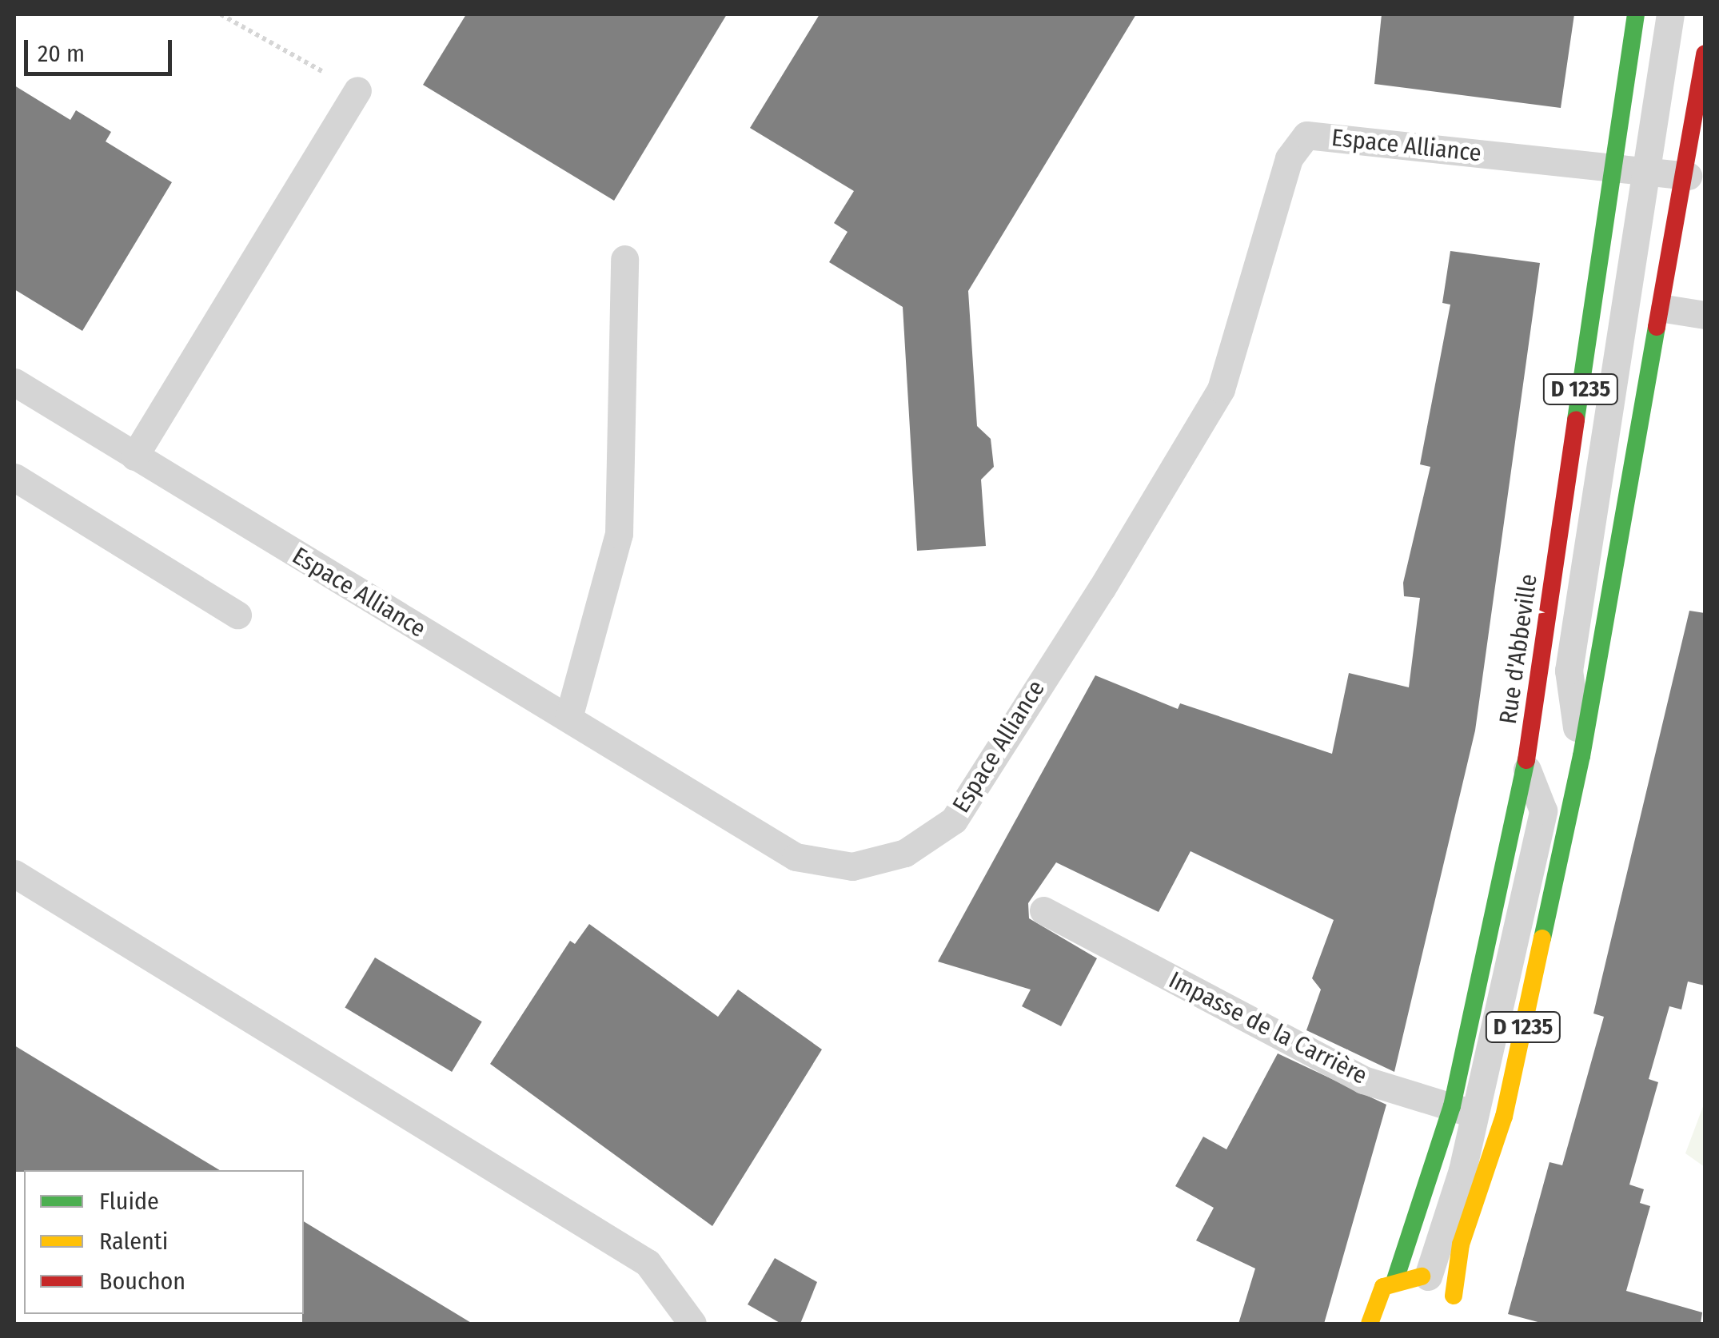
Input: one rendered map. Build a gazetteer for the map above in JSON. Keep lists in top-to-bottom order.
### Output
{
  "streets": {
    "main road": ["D 1235", "Rue d'Abbeville"],
    "lane": ["Espace Alliance", "Impasse de la Carrière"]
  },
  "crossings": [
    ["Espace Alliance", "D 1235"],
    ["Espace Alliance", "Rue d'Abbeville"],
    ["D 1235", "Impasse de la Carrière"]
  ],
  "legend": ["Fluide", "Ralenti", "Bouchon"],
  "scale_bar": "20 m"
}
